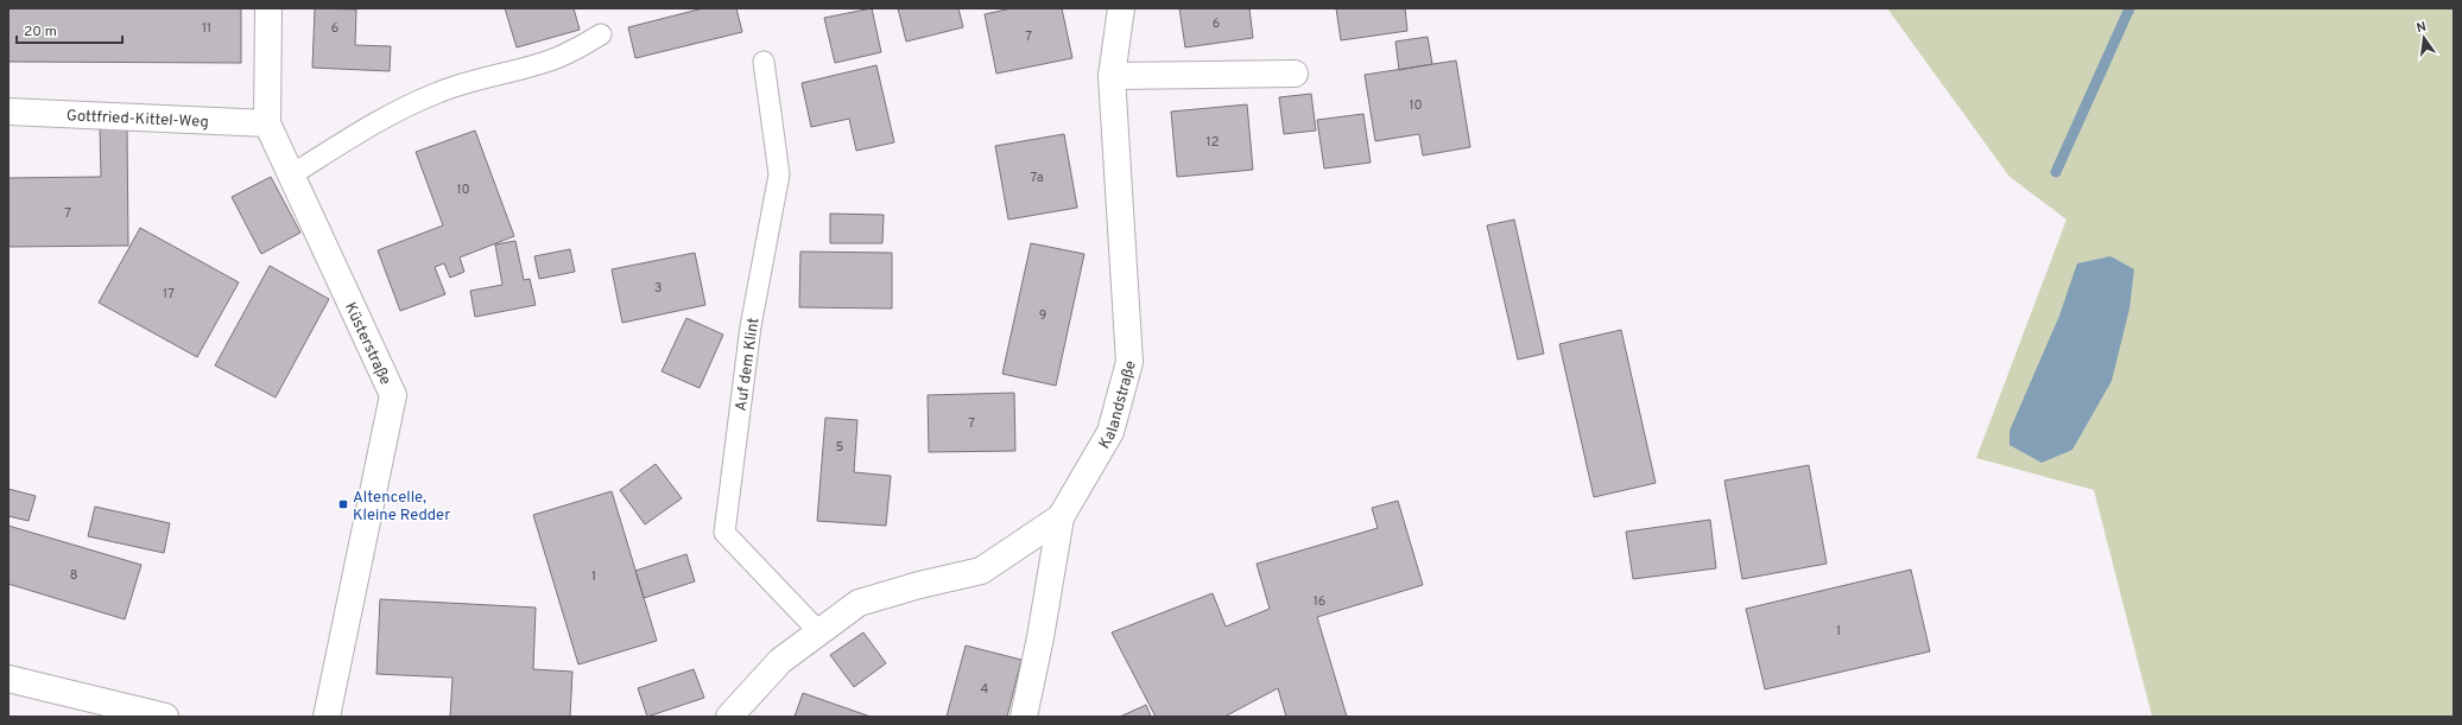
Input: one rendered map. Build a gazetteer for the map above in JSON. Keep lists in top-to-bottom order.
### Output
{
  "streets": {
    "street": ["Gottfried-Kittel-Weg", "Küsterstraße", "Kalandstraße"],
    "lane": ["Auf dem Klint"]
  },
  "crossings": [
    ["Gottfried-Kittel-Weg", "Küsterstraße"]
  ],
  "places": {
    "transit": ["Altencelle, Kleine Redder"]
  },
  "house_numbers": [
    "6",
    "11",
    "6",
    "7",
    "10",
    "12",
    "7a",
    "10",
    "7",
    "3",
    "17",
    "9",
    "7",
    "5",
    "8",
    "1",
    "16",
    "1",
    "4"
  ],
  "scale_bar": "20 m",
  "north": "top"
}
